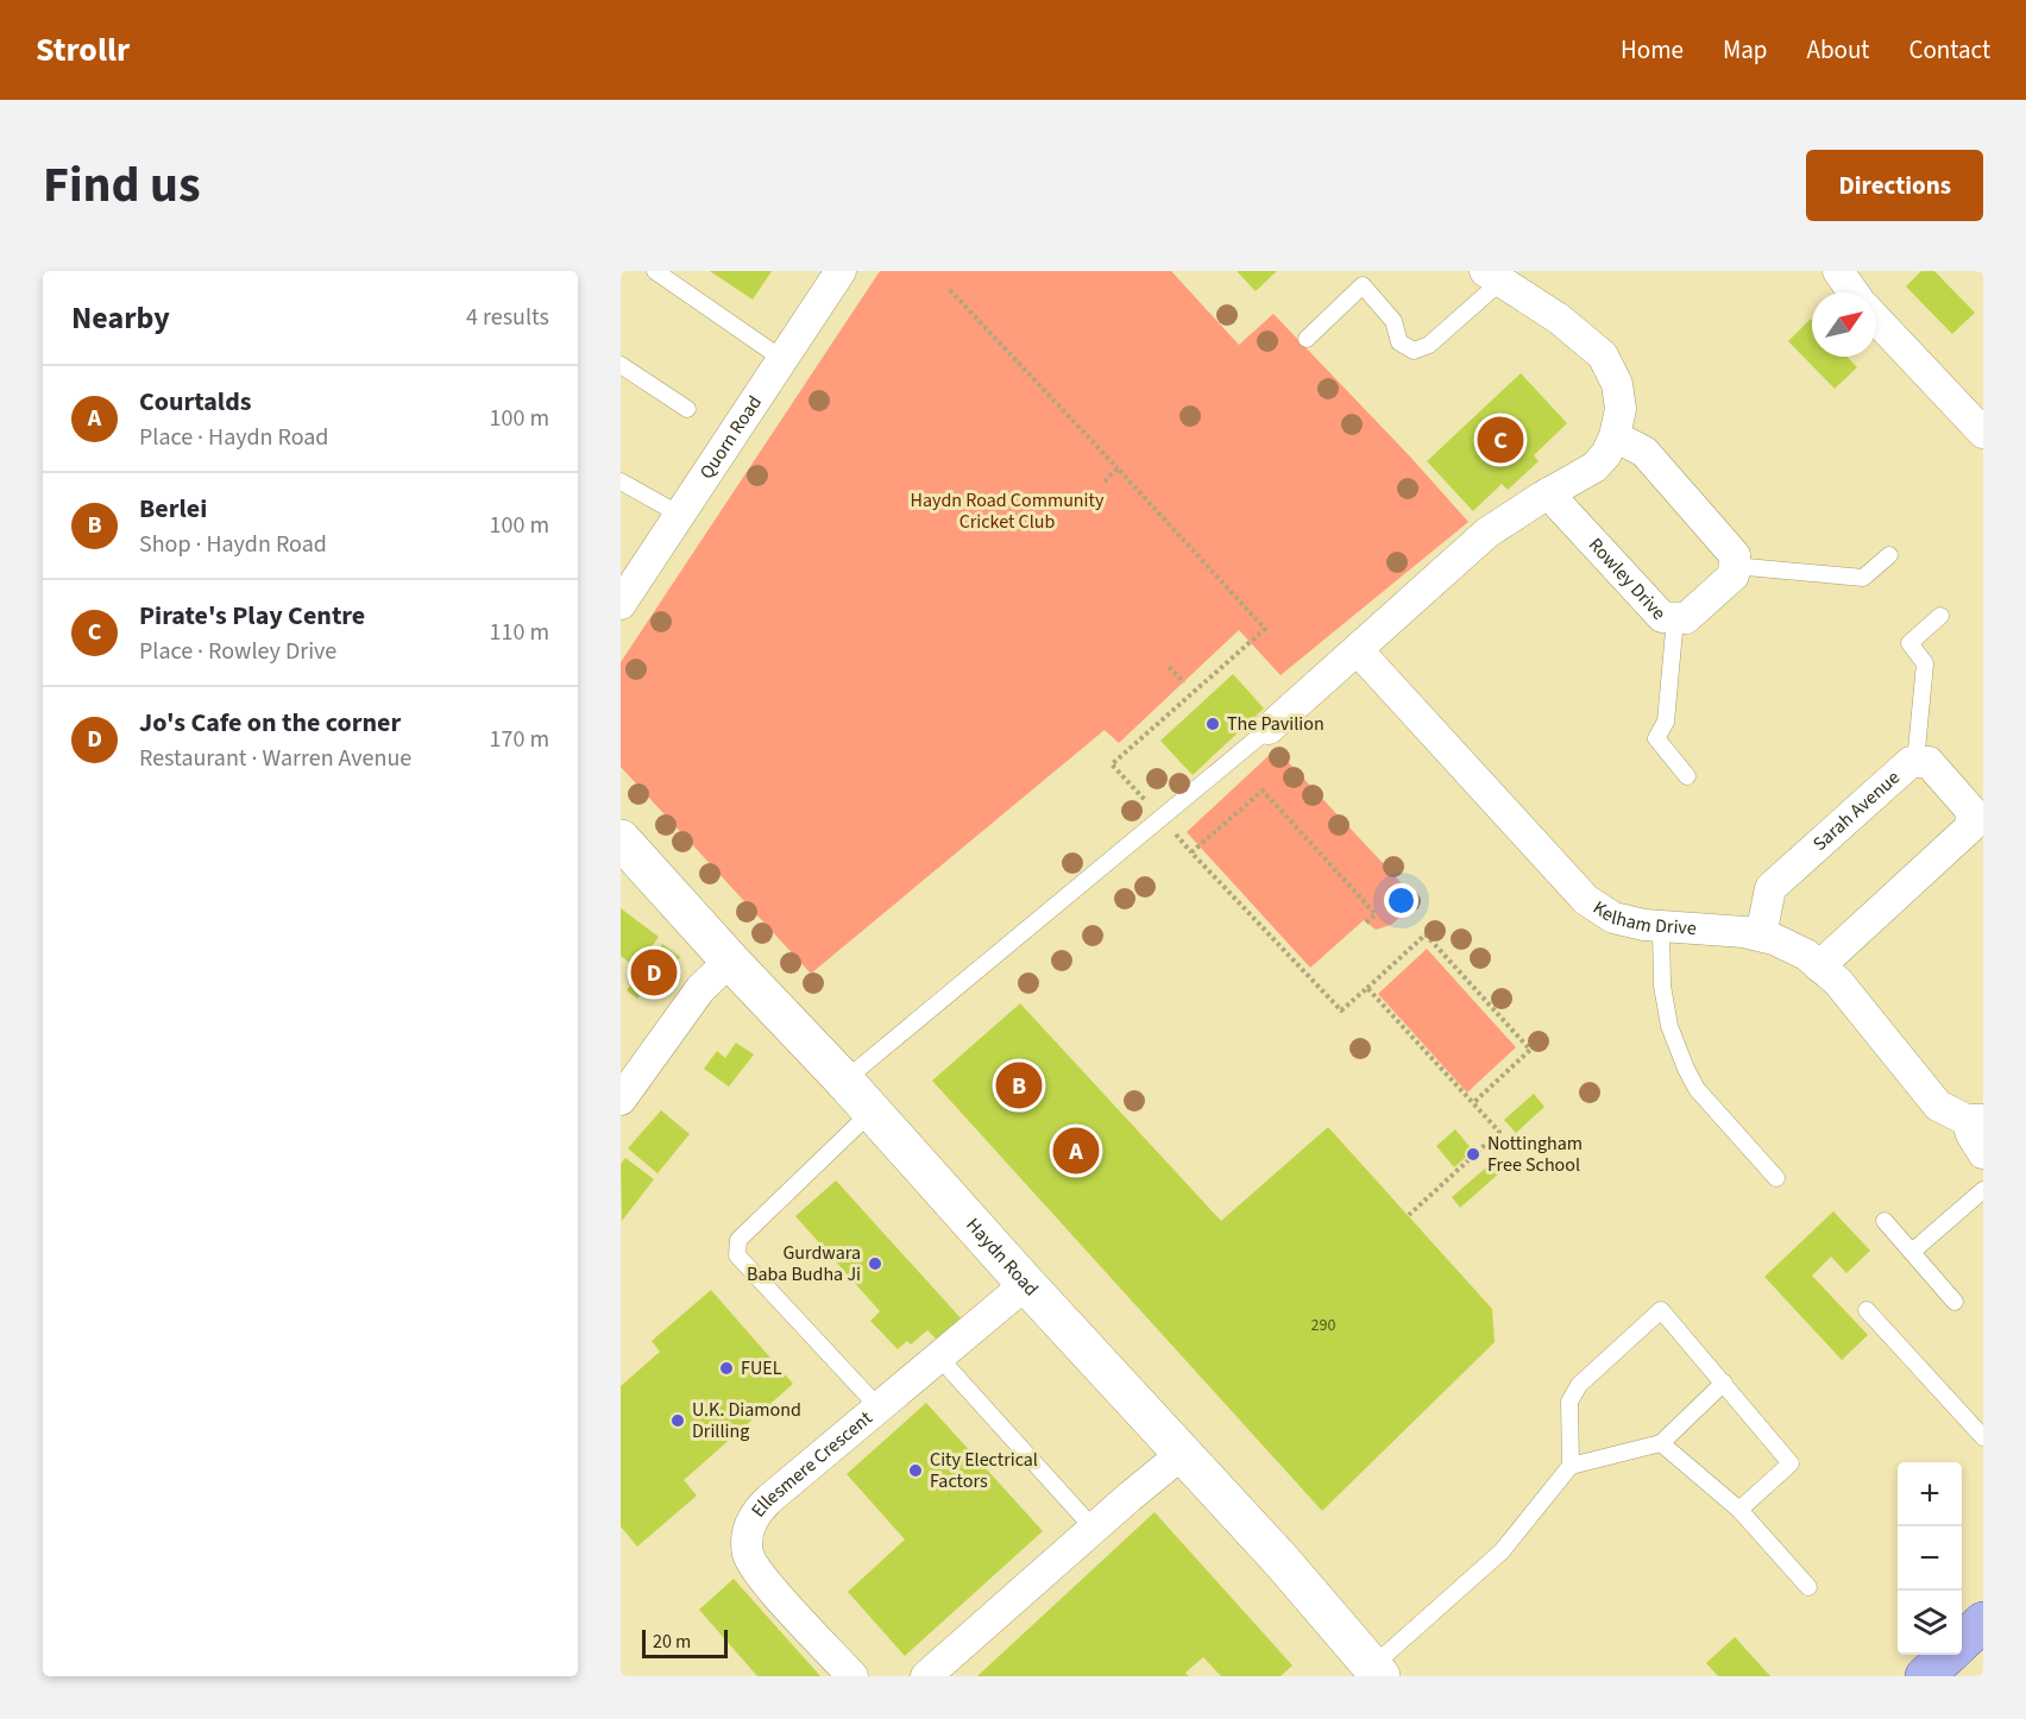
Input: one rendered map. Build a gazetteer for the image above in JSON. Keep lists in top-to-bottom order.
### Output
{
  "streets": {
    "street": [
      "Quorn Road",
      "Rowley Drive",
      "Sarah Avenue",
      "Kelham Drive",
      "Haydn Road",
      "Ellesmere Crescent"
    ]
  },
  "crossings": [
    ["Sarah Avenue", "Kelham Drive"],
    ["Haydn Road", "Ellesmere Crescent"]
  ],
  "parks": ["Haydn Road Community Cricket Club"],
  "places": [
    "The Pavilion",
    "Nottingham Free School",
    "Gurdwara Baba Budha Ji",
    "FUEL",
    "U.K. Diamond Drilling",
    "City Electrical Factors"
  ],
  "house_numbers": ["290"],
  "scale_bar": "20 m",
  "north": "top right",
  "page": {
    "header": "Strollr",
    "nav": [
      "Home",
      "Map",
      "About",
      "Contact"
    ],
    "title": "Find us",
    "buttons": "Directions",
    "heading": ["Nearby", "4 results"],
    "list": [
      {
        "mark": "A",
        "name": "Courtalds",
        "note": "Place · Haydn Road",
        "value": "100 m"
      },
      {
        "mark": "B",
        "name": "Berlei",
        "note": "Shop · Haydn Road",
        "value": "100 m"
      },
      {
        "mark": "C",
        "name": "Pirate's Play Centre",
        "note": "Place · Rowley Drive",
        "value": "110 m"
      },
      {
        "mark": "D",
        "name": "Jo's Cafe on the corner",
        "note": "Restaurant · Warren Avenue",
        "value": "170 m"
      }
    ],
    "pins": [
      "C",
      "D",
      "B",
      "A"
    ],
    "map_buttons": ["+", "−"],
    "scale": "20 m"
  }
}
